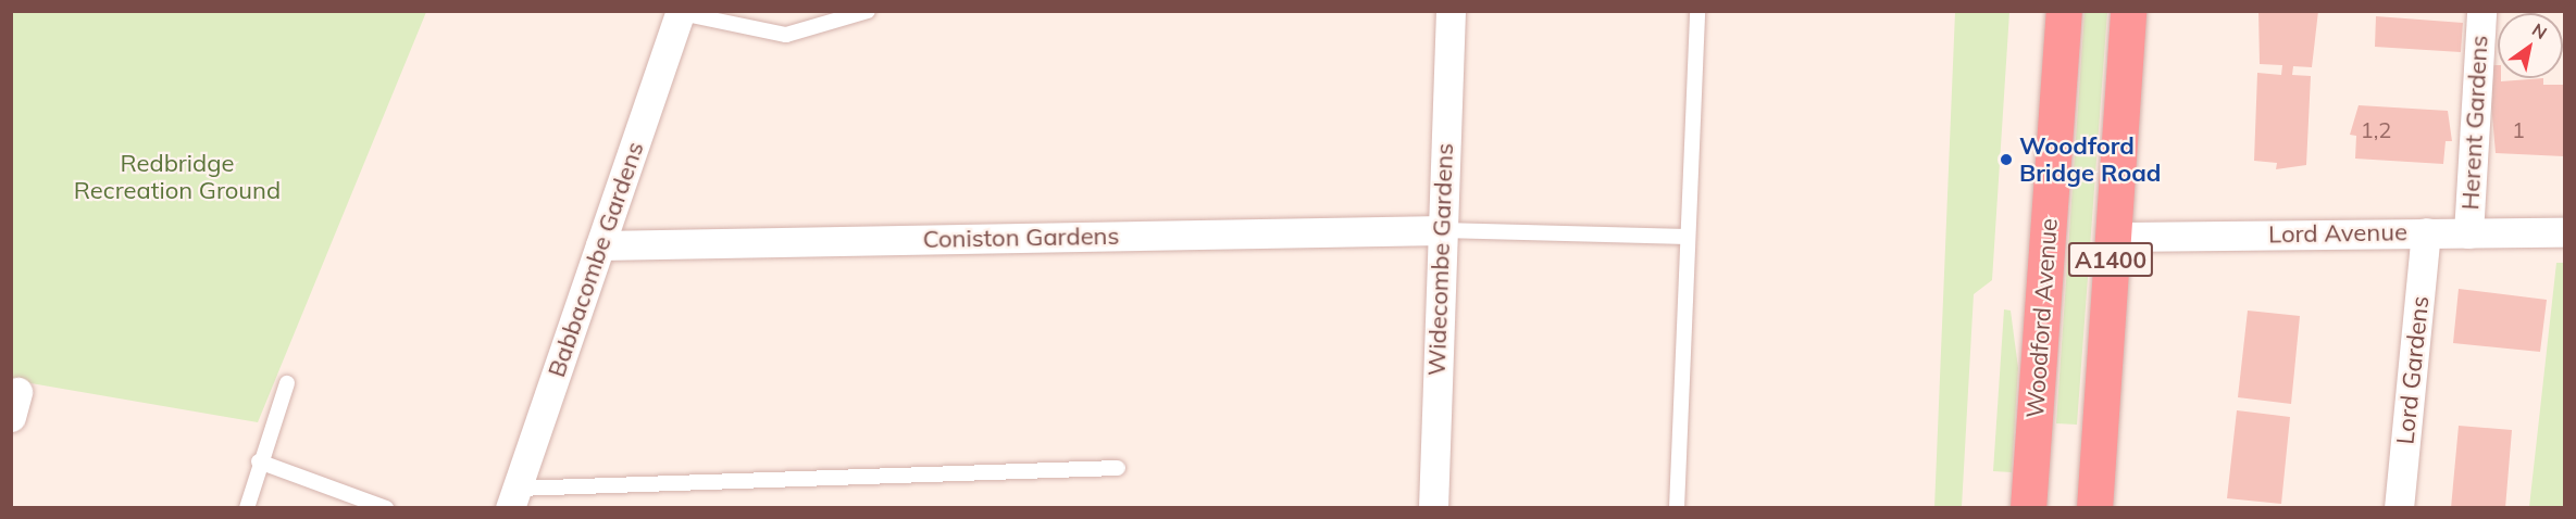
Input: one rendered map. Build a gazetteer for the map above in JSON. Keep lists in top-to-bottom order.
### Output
{
  "streets": {
    "highway": ["A1400", "Woodford Avenue"],
    "street": [
      "Herent Gardens",
      "Lord Avenue",
      "Coniston Gardens",
      "Babbacombe Gardens",
      "Widecombe Gardens",
      "Lord Gardens"
    ]
  },
  "crossings": [
    ["Herent Gardens", "Lord Avenue"],
    ["Lord Avenue", "A1400"],
    ["Lord Avenue", "Lord Gardens"],
    ["Coniston Gardens", "Babbacombe Gardens"],
    ["Coniston Gardens", "Widecombe Gardens"]
  ],
  "parks": ["Redbridge Recreation Ground"],
  "places": ["Woodford Bridge Road"],
  "house_numbers": ["1,2", "1"],
  "north": "top right"
}
